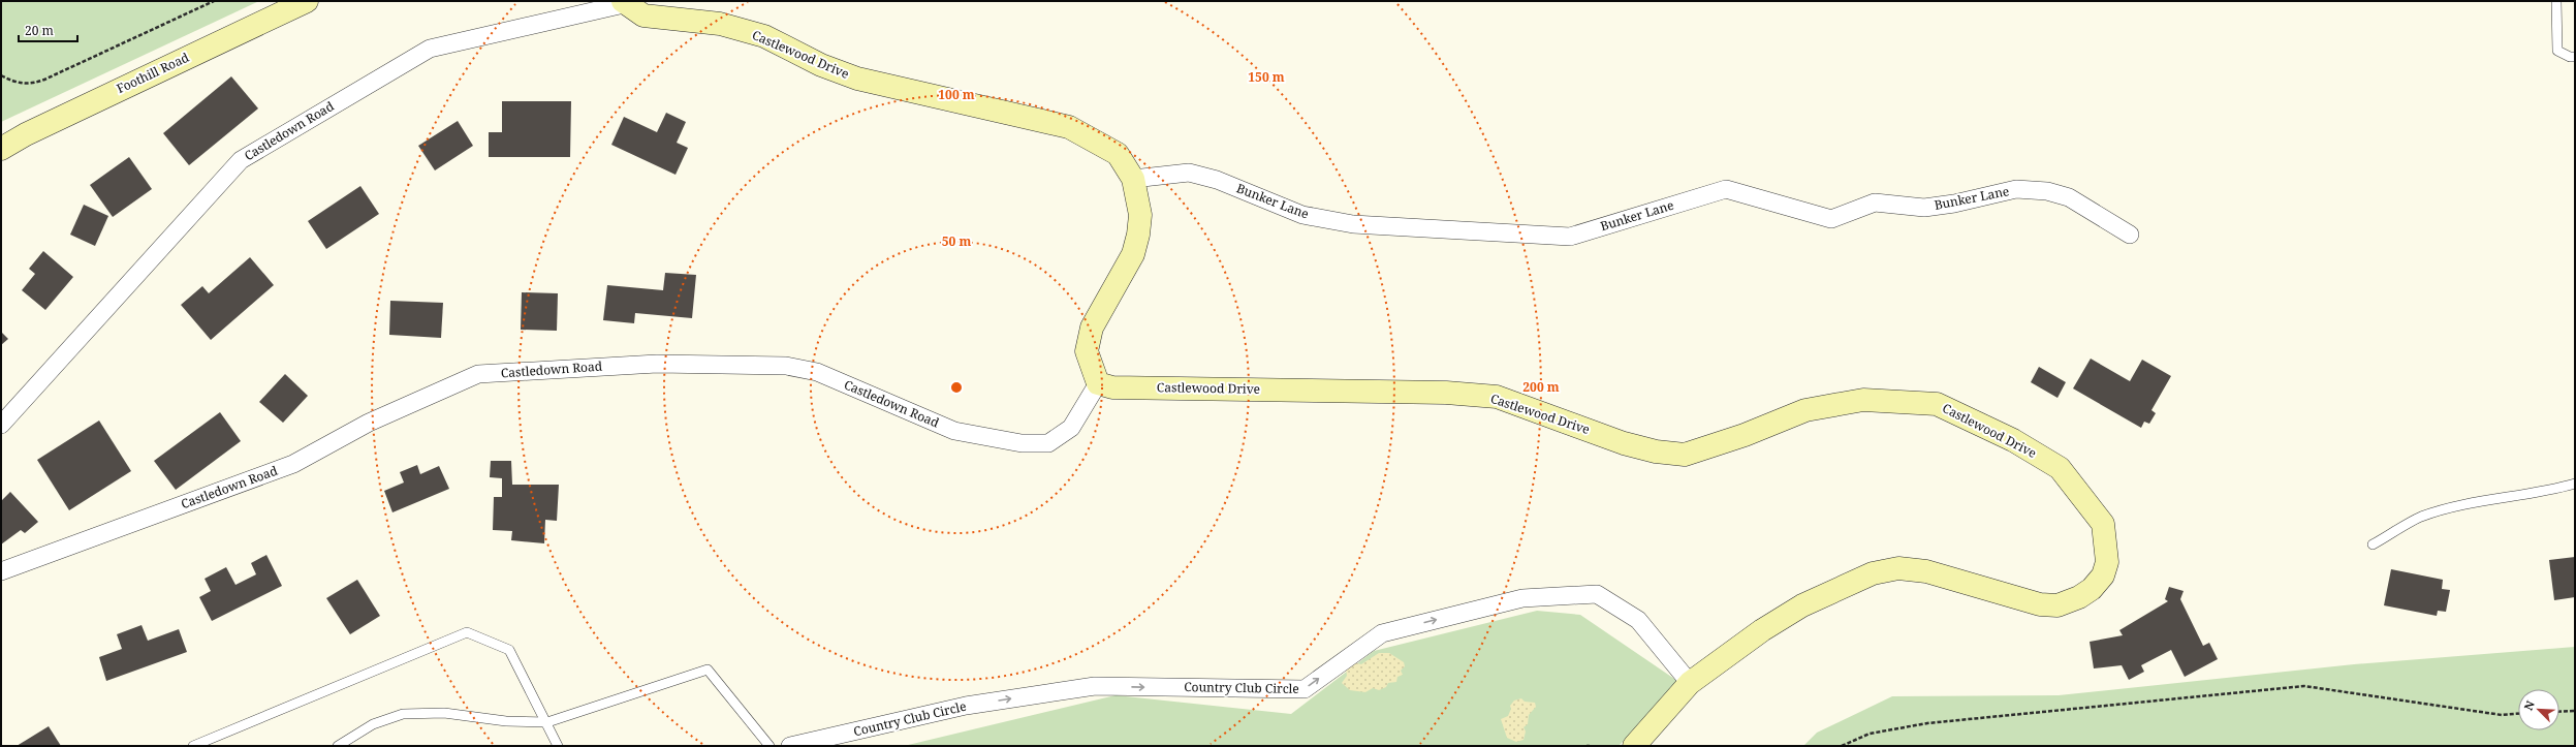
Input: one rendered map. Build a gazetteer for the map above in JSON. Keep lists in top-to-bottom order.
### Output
{
  "streets": {
    "street": [
      "Castlewood Drive",
      "Foothill Road",
      "Castledown Road",
      "Bunker Lane",
      "Country Club Circle"
    ]
  },
  "crossings": [
    ["Castlewood Drive", "Castledown Road"],
    ["Castlewood Drive", "Bunker Lane"],
    ["Castlewood Drive", "Country Club Circle"]
  ],
  "one_way": ["Country Club Circle"],
  "scale_bar": "20 m",
  "north": "top left",
  "rings": [
    "150 m",
    "100 m",
    "50 m",
    "200 m"
  ]
}
